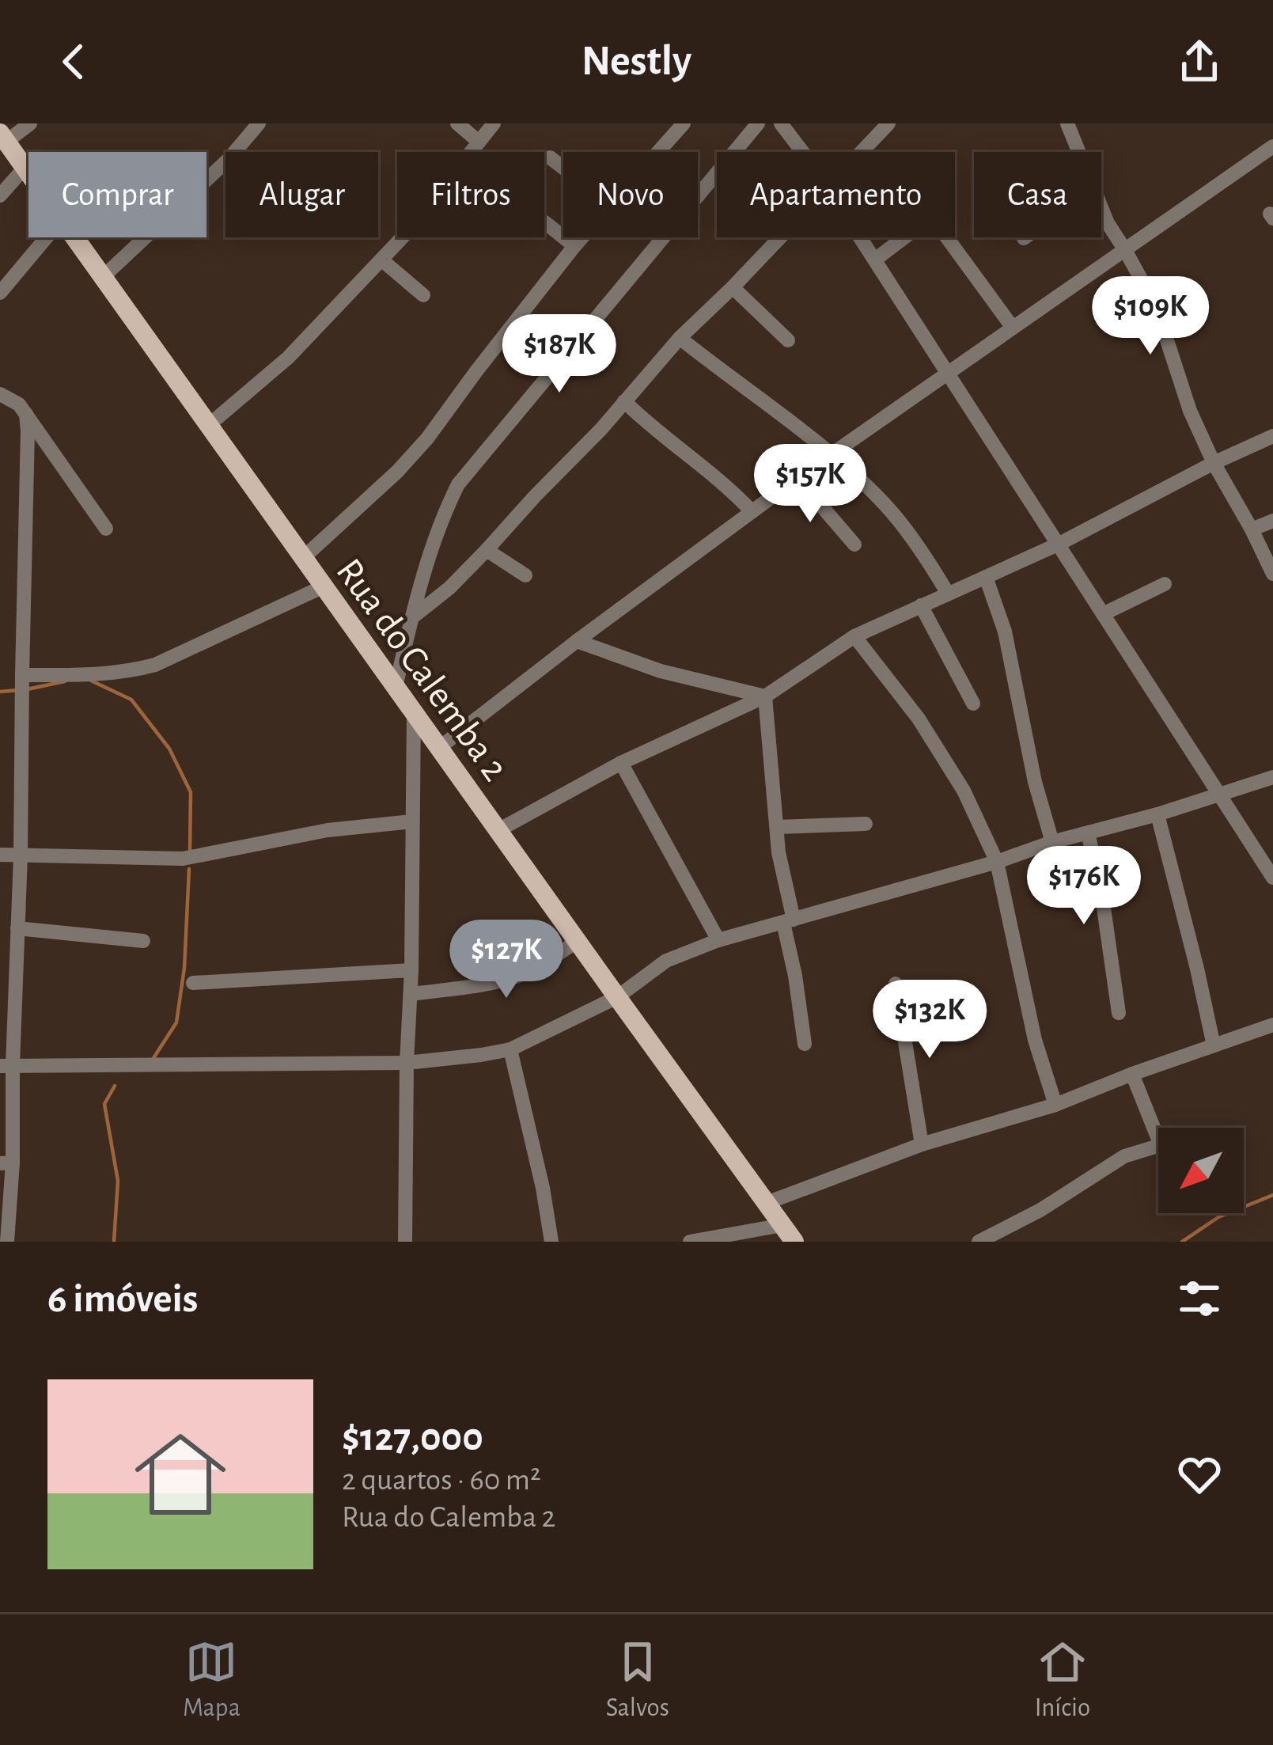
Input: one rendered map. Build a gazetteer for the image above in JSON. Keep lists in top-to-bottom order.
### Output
{
  "streets": {
    "main road": ["Rua do Calemba 2"]
  },
  "north": "bottom left",
  "page": {
    "header": "Nestly",
    "chip": [
      "Comprar",
      "Alugar",
      "Filtros",
      "Novo",
      "Apartamento",
      "Casa"
    ],
    "price": [
      "$109K",
      "$187K",
      "$157K",
      "$176K",
      "$127K",
      "$132K"
    ],
    "heading": "6 imóveis",
    "list": [
      {
        "name": "$127,000",
        "note": "2 quartos · 60 m² · Rua do Calemba 2"
      }
    ],
    "tabs": ["Mapa", "Salvos", "Início"]
  }
}
